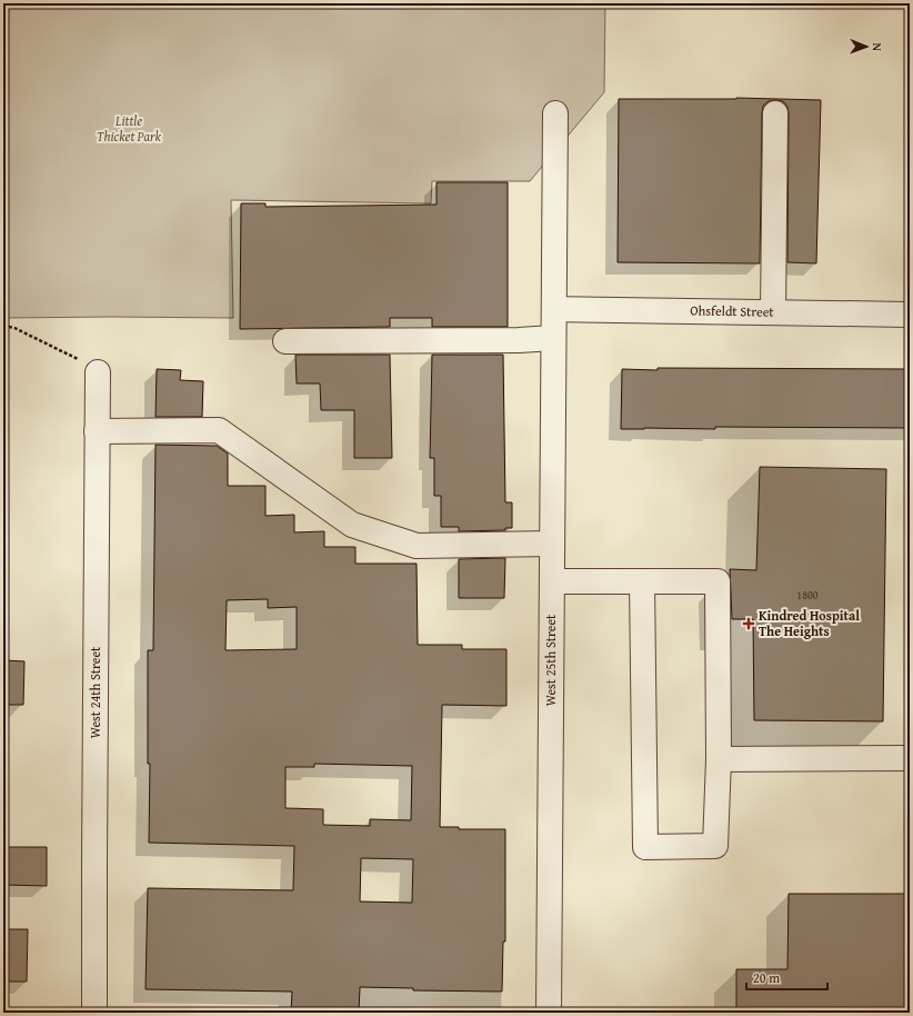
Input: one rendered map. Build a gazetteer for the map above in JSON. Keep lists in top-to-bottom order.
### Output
{
  "streets": {
    "street": ["Ohsfeldt Street", "West 25th Street", "West 24th Street"]
  },
  "crossings": [
    ["Ohsfeldt Street", "West 25th Street"]
  ],
  "parks": ["Little Thicket Park"],
  "places": {
    "health": ["Kindred Hospital The Heights"]
  },
  "house_numbers": ["1800"],
  "scale_bar": "20 m",
  "north": "right"
}
